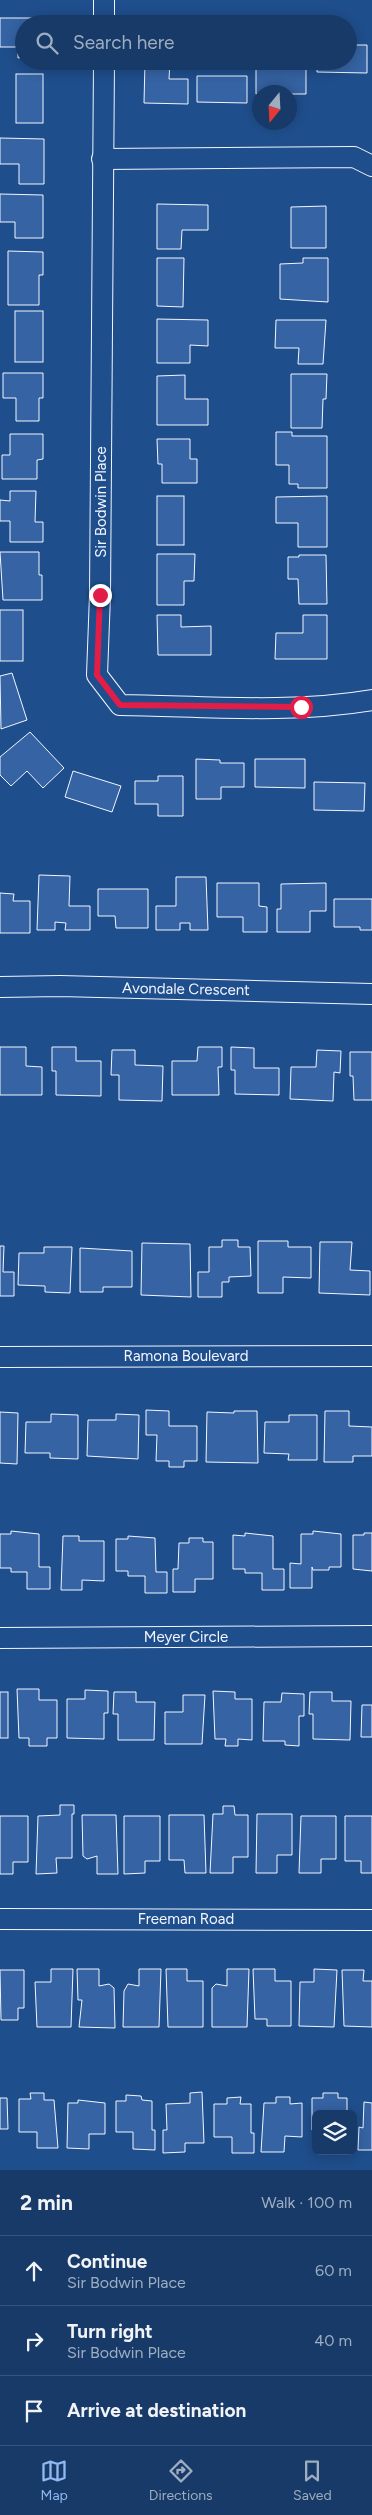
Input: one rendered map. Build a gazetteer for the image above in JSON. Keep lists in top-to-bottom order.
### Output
{
  "streets": {
    "street": [
      "Sir Bodwin Place",
      "Avondale Crescent",
      "Ramona Boulevard",
      "Meyer Circle",
      "Freeman Road"
    ]
  },
  "north": "bottom",
  "page": {
    "search": "Search here",
    "heading": ["2 min", "Walk · 100 m"],
    "list": [
      ["Continue", "Sir Bodwin Place", "60 m"],
      ["Turn right", "Sir Bodwin Place", "40 m"],
      "Arrive at destination"
    ],
    "nav": ["Map", "Directions", "Saved"]
  }
}
